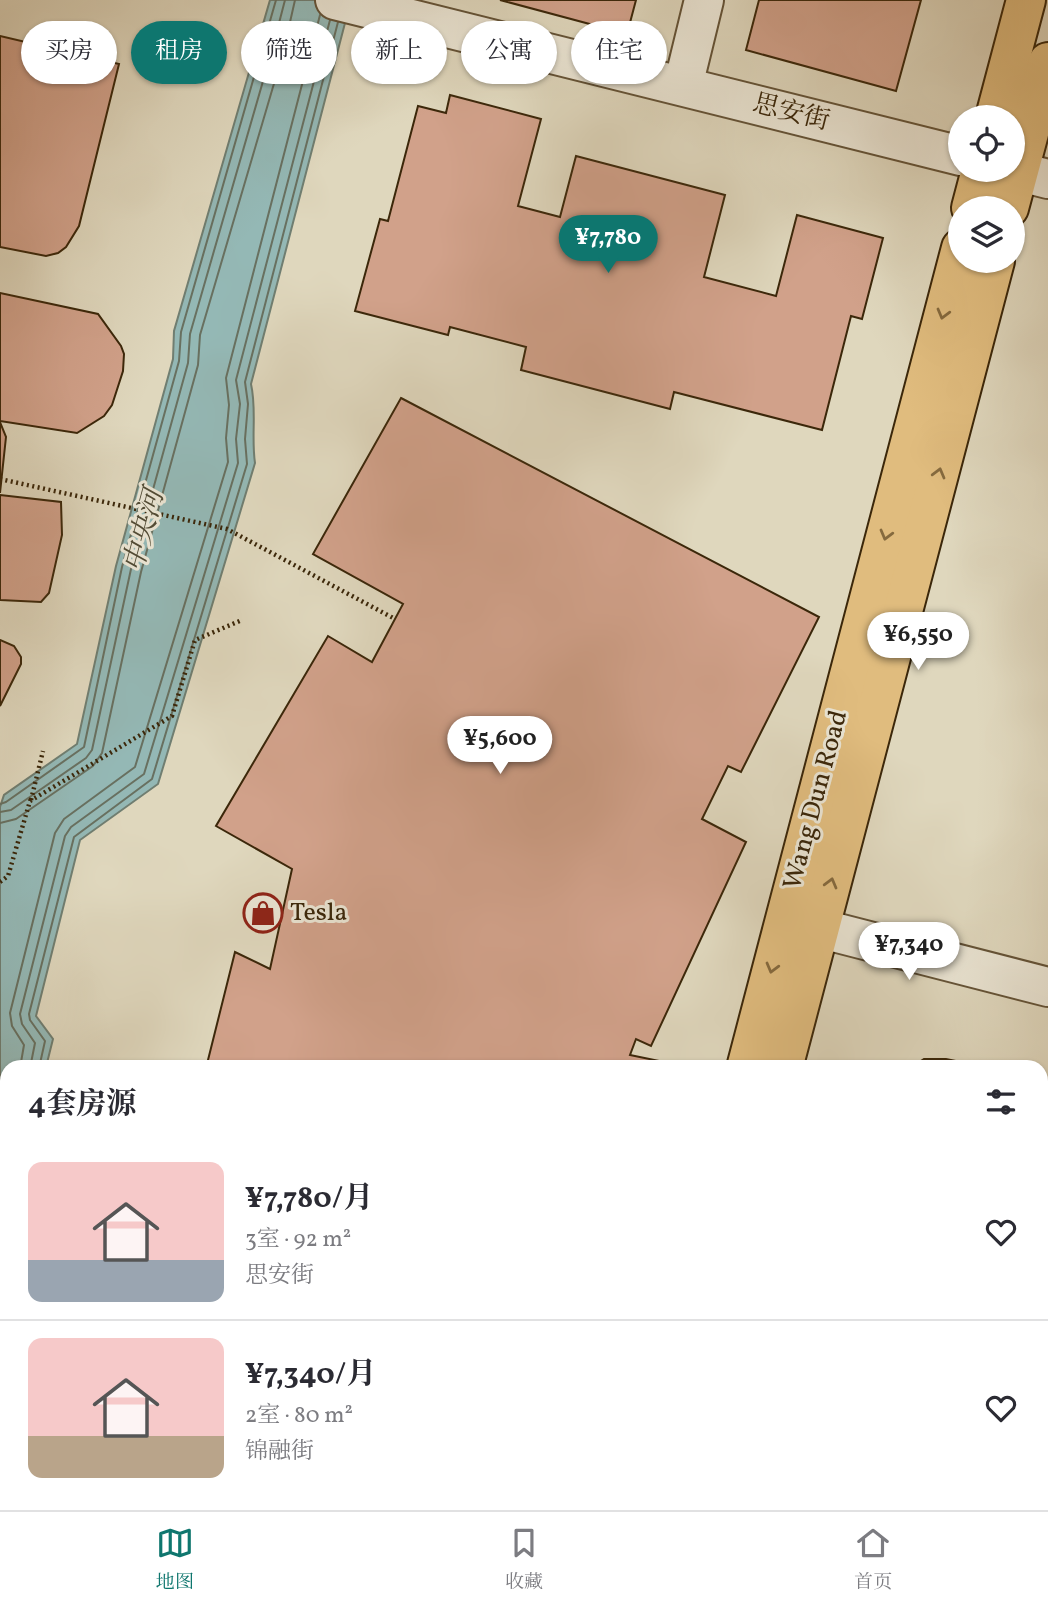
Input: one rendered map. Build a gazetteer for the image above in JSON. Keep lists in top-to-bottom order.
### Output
{
  "streets": {
    "main road": ["Wang Dun Road"],
    "street": ["思安街"]
  },
  "water": ["中央河"],
  "places": {
    "shop": ["Tesla"]
  },
  "page": {
    "chip": [
      "买房",
      "租房",
      "筛选",
      "新上",
      "公寓",
      "住宅"
    ],
    "price": [
      "¥7,780",
      "¥6,550",
      "¥5,600",
      "¥7,340"
    ],
    "heading": "4套房源",
    "list": [
      {
        "name": "¥7,780/月",
        "note": "3室 · 92 m² · 思安街"
      },
      {
        "name": "¥7,340/月",
        "note": "2室 · 80 m² · 锦融街"
      }
    ],
    "tabs": ["地图", "收藏", "首页"]
  }
}
